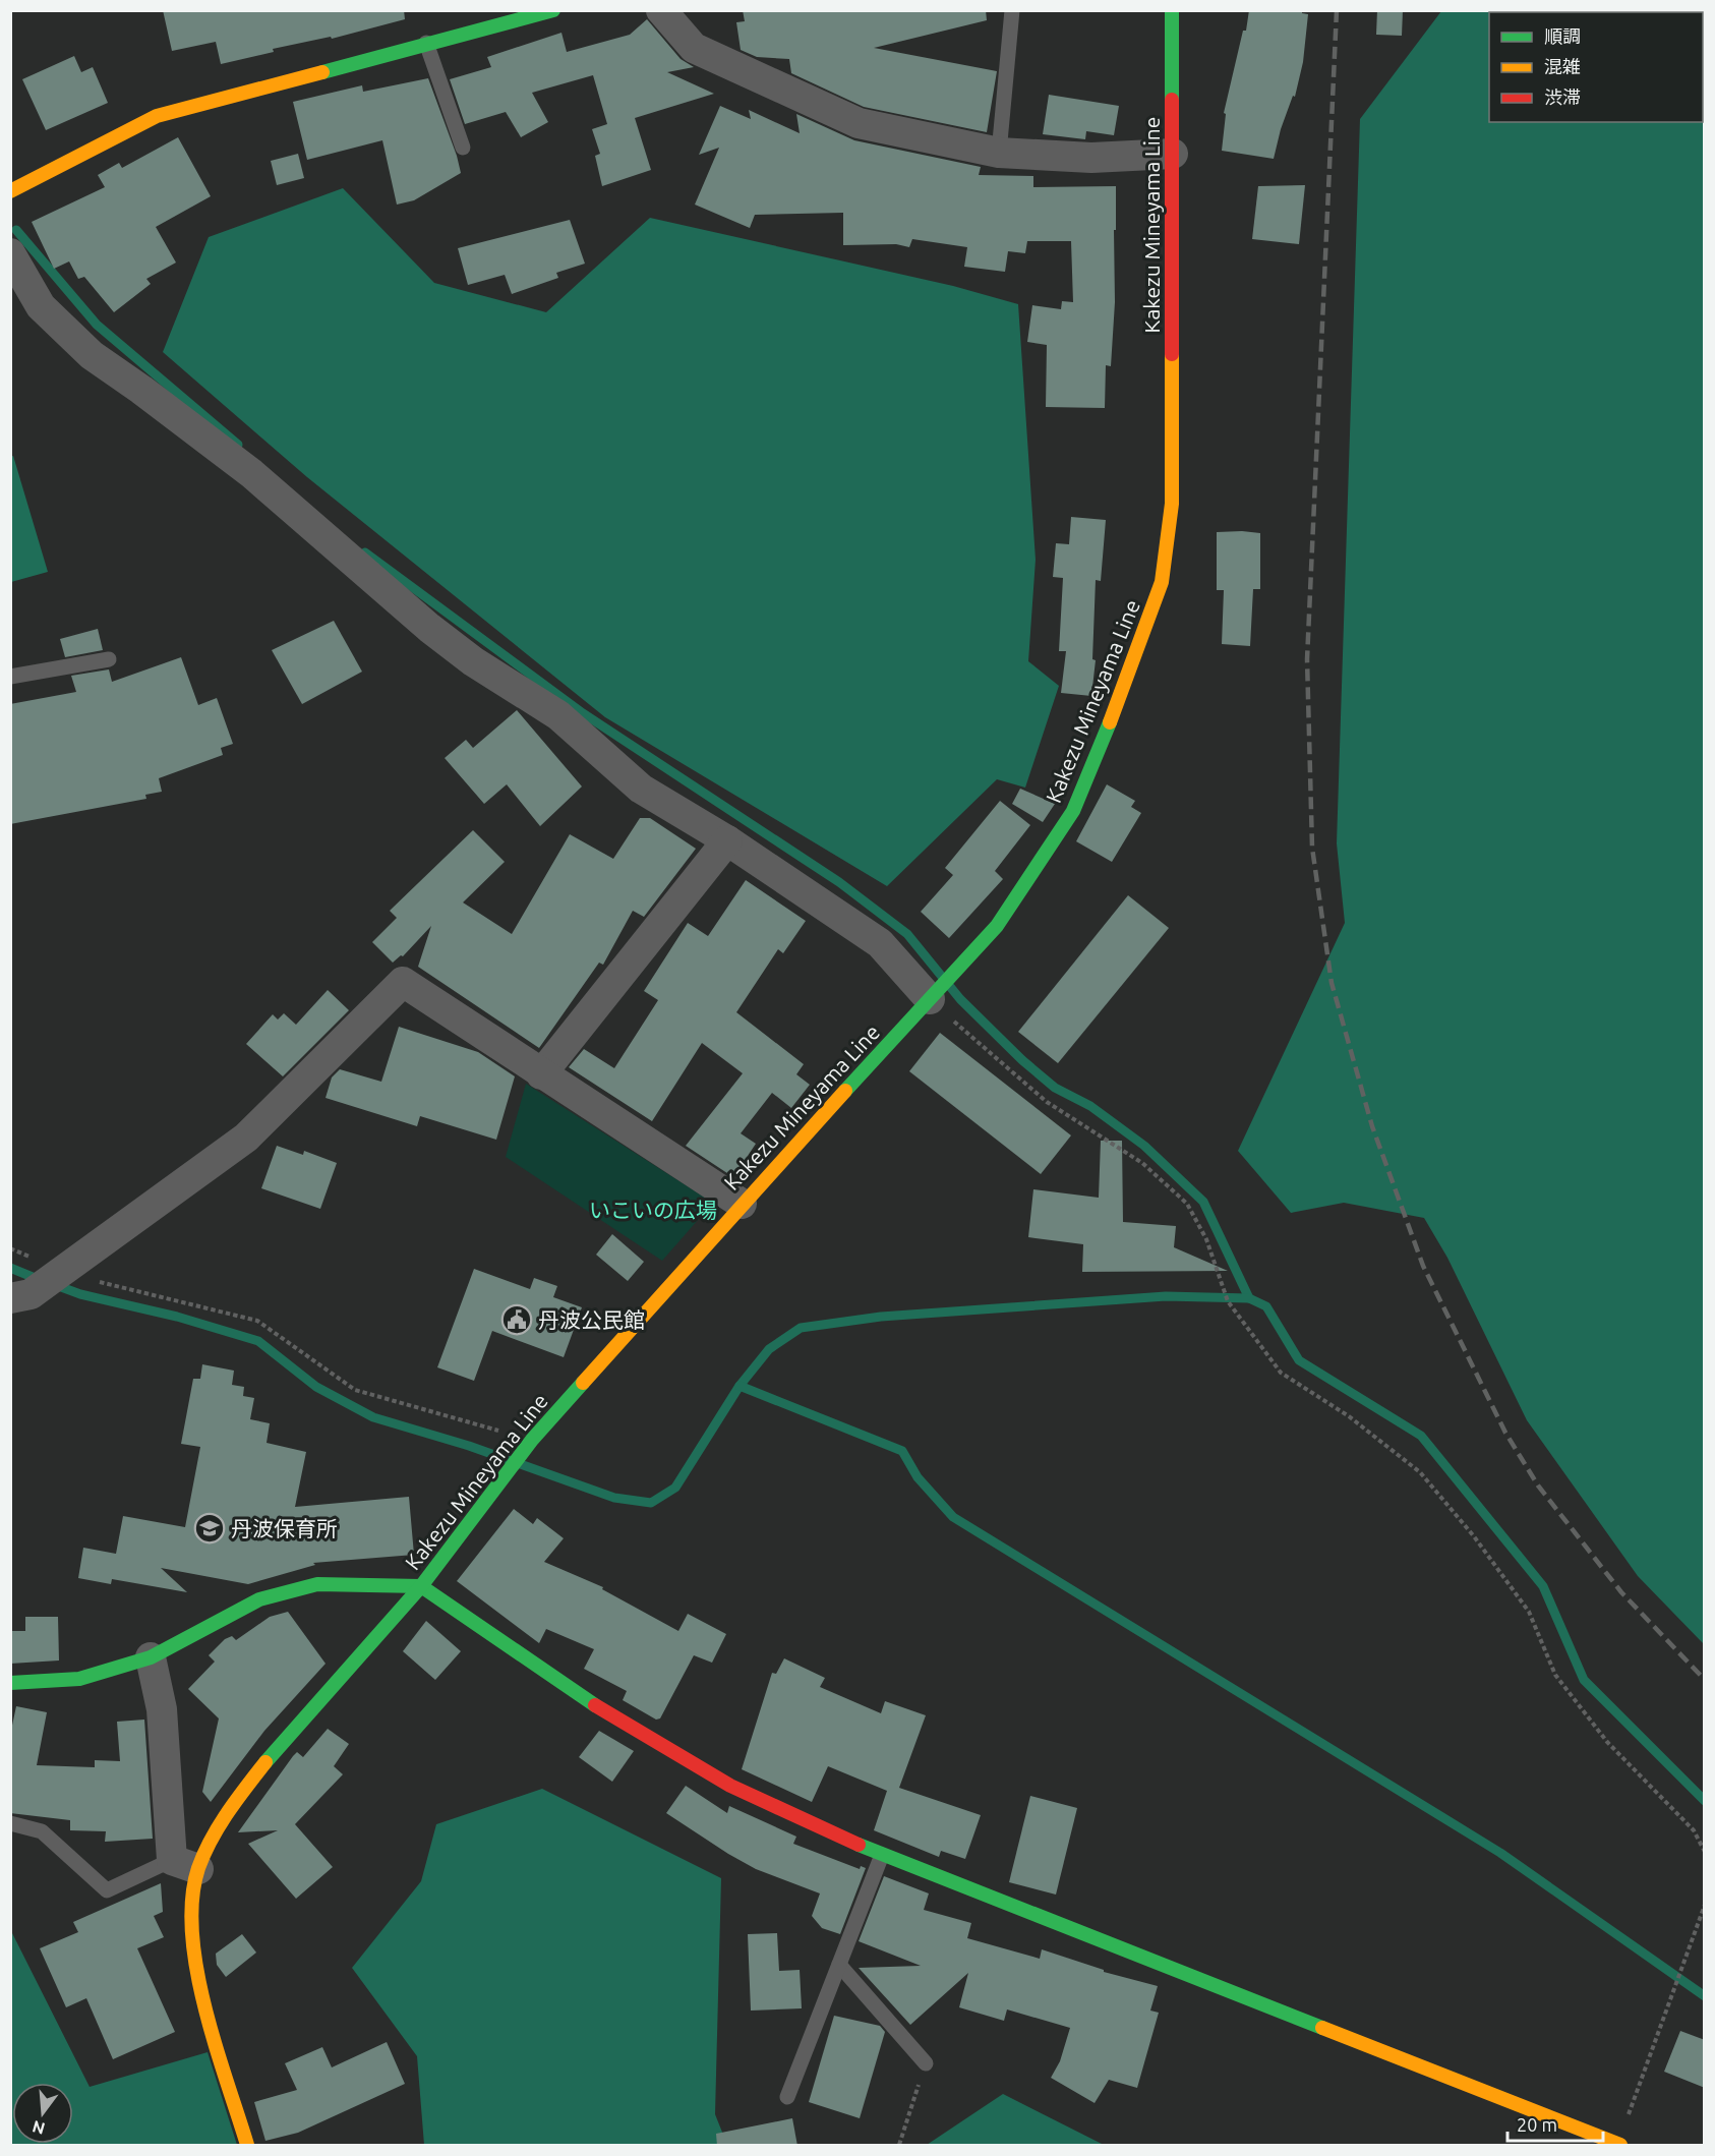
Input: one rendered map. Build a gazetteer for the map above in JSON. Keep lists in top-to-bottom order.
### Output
{
  "streets": {
    "main road": ["Kakezu Mineyama Line"]
  },
  "parks": ["いこいの広場"],
  "places": {
    "public building": ["丹波公民館"],
    "school or university": ["丹波保育所"]
  },
  "legend": ["順調", "混雑", "渋滞"],
  "scale_bar": "20 m",
  "north": "bottom"
}
